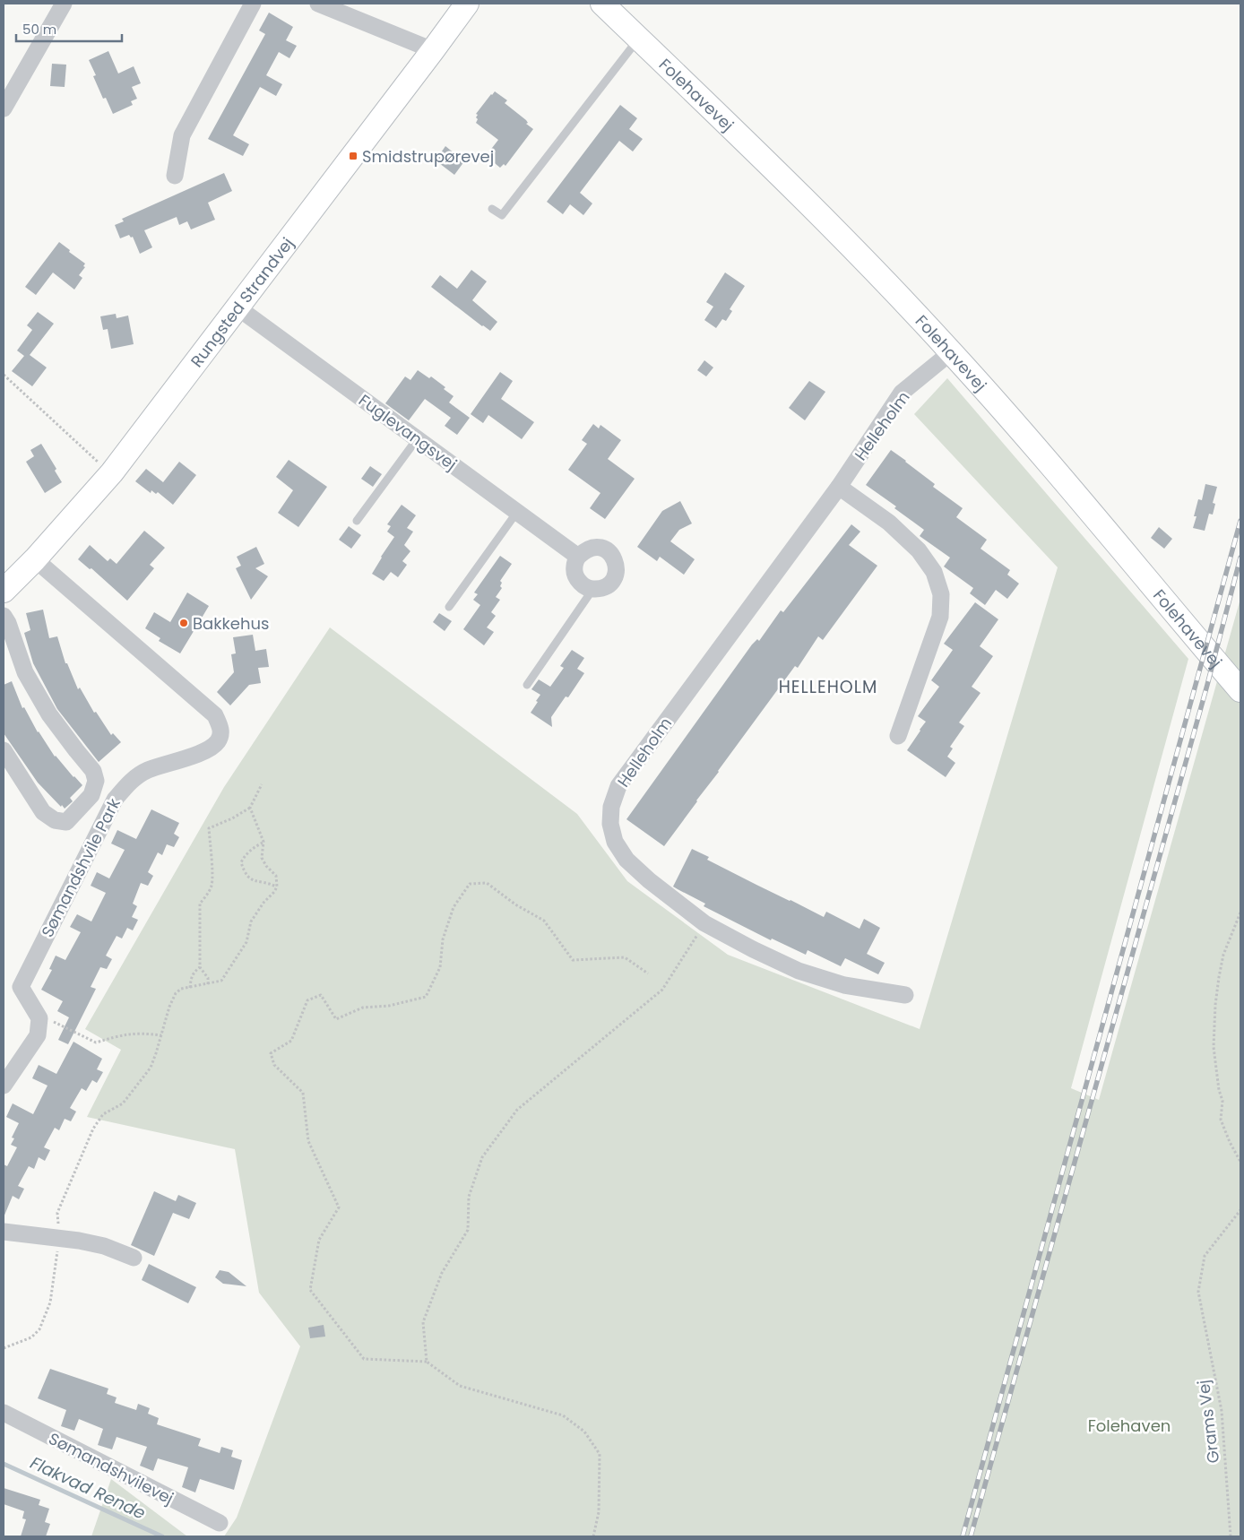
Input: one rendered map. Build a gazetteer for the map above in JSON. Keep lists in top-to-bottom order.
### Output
{
  "streets": {
    "street": [
      "Folehavevej",
      "Rungsted Strandvej",
      "Helleholm",
      "Fuglevangsvej",
      "Sømandshvile Park",
      "Sømandshvilevej"
    ],
    "path": ["Grams Vej"]
  },
  "crossings": [
    ["Folehavevej", "Helleholm"],
    ["Rungsted Strandvej", "Fuglevangsvej"],
    ["Rungsted Strandvej", "Sømandshvile Park"]
  ],
  "districts": ["HELLEHOLM"],
  "water": ["Flakvad Rende"],
  "parks": ["Folehaven"],
  "places": {
    "transit": ["Smidstrupørevej"],
    "other": ["Bakkehus"]
  },
  "scale_bar": "50 m"
}
